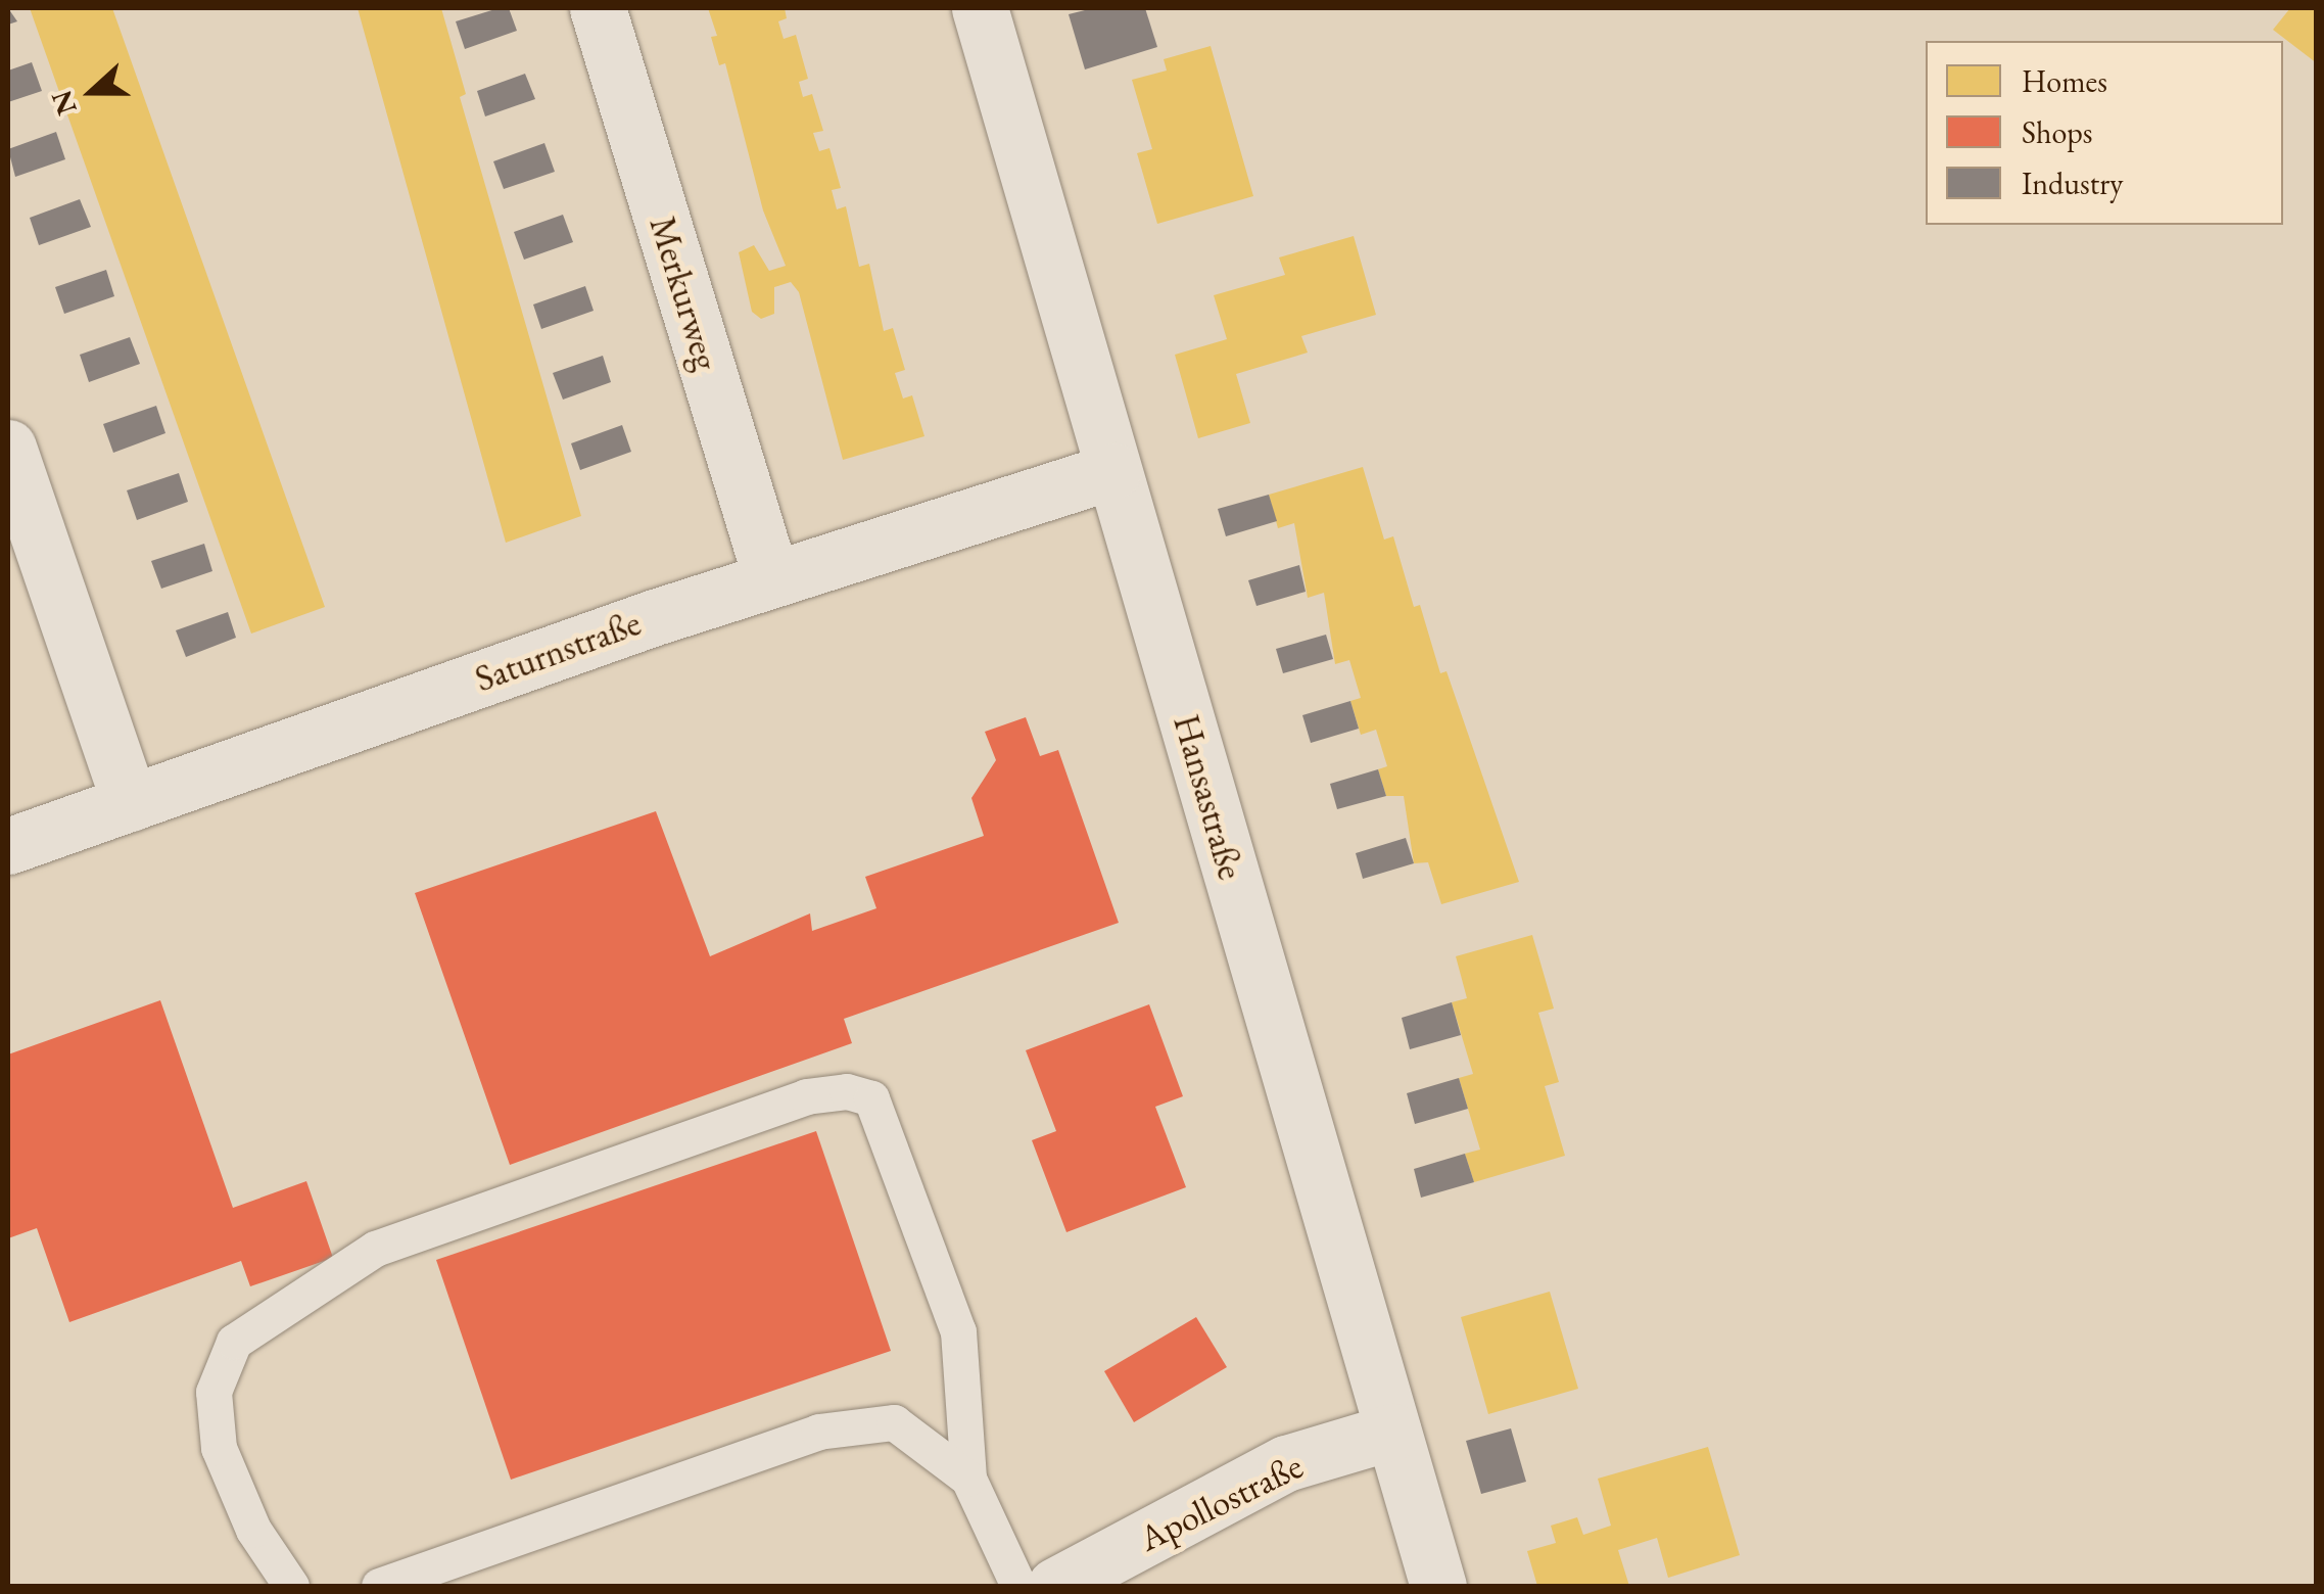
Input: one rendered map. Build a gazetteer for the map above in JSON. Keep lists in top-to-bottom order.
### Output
{
  "streets": {
    "street": [
      "Merkurweg",
      "Saturnstraße",
      "Hansastraße",
      "Apollostraße"
    ]
  },
  "crossings": [
    ["Merkurweg", "Saturnstraße"],
    ["Saturnstraße", "Hansastraße"],
    ["Hansastraße", "Apollostraße"]
  ],
  "legend": ["Homes", "Shops", "Industry"],
  "north": "left"
}
